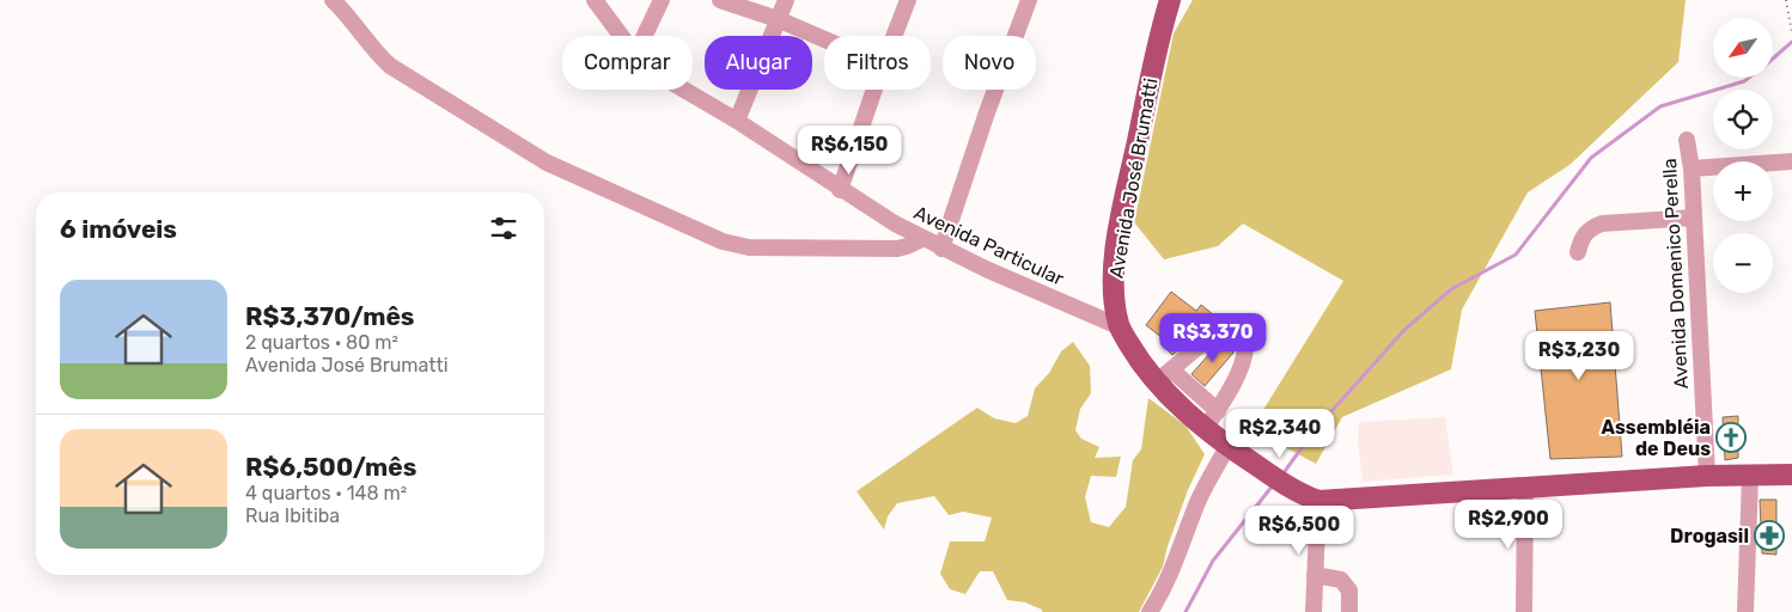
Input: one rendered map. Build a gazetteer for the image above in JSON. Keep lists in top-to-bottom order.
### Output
{
  "streets": {
    "main road": ["Avenida José Brumatti"],
    "street": ["Avenida Particular", "Avenida Domenico Perella"]
  },
  "crossings": [
    ["Avenida José Brumatti", "Avenida Particular"],
    ["Avenida José Brumatti", "Avenida Domenico Perella"]
  ],
  "places": {
    "church": ["Assembléia de Deus"],
    "pharmacy": ["Drogasil"]
  },
  "north": "bottom left",
  "page": {
    "map_buttons": ["+", "−"],
    "chip": [
      "Comprar",
      "Alugar",
      "Filtros",
      "Novo"
    ],
    "price": [
      "R$6,150",
      "R$3,370",
      "R$3,230",
      "R$2,340",
      "R$2,900",
      "R$6,500"
    ],
    "heading": "6 imóveis",
    "list": [
      {
        "name": "R$3,370/mês",
        "note": "2 quartos · 80 m² · Avenida José Brumatti"
      },
      {
        "name": "R$6,500/mês",
        "note": "4 quartos · 148 m² · Rua Ibitiba"
      }
    ]
  }
}
